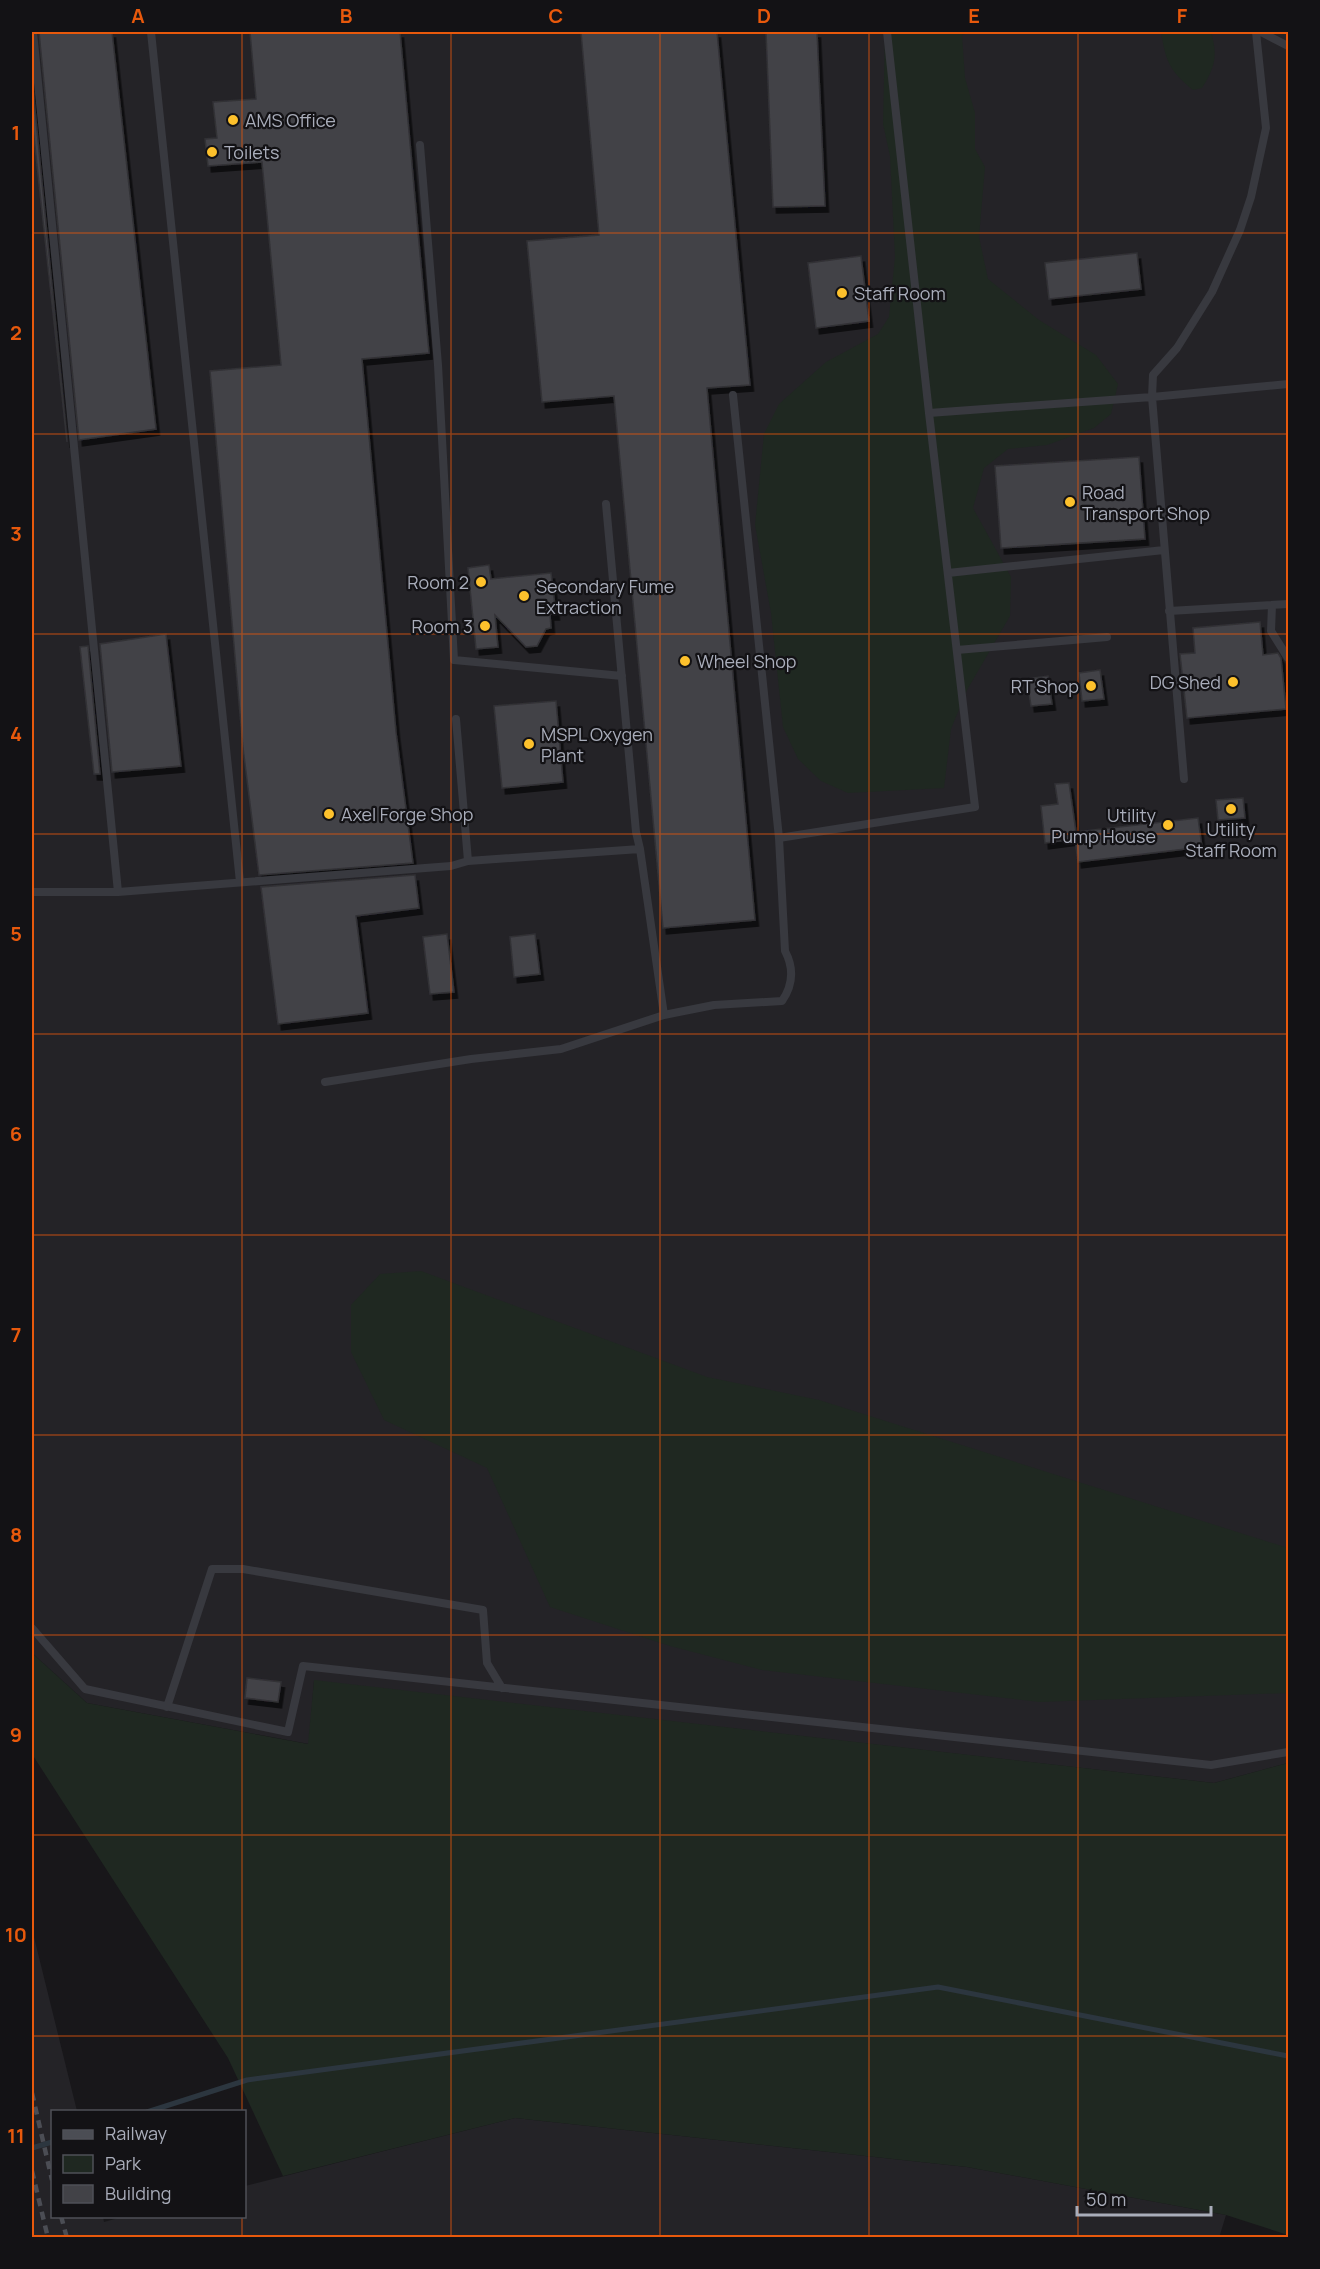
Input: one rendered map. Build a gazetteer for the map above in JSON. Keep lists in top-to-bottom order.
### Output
{
  "places": [
    "AMS Office",
    "Toilets",
    "Staff Room",
    "Road Transport Shop",
    "Room 2",
    "Secondary Fume Extraction",
    "Room 3",
    "Wheel Shop",
    "DG Shed",
    "RT Shop",
    "MSPL Oxygen Plant",
    "Utility Staff Room",
    "Axel Forge Shop",
    "Utility Pump House"
  ],
  "legend": ["Railway", "Park", "Building"],
  "scale_bar": "50 m",
  "grid": {
    "columns": [
      "A",
      "B",
      "C",
      "D",
      "E",
      "F"
    ],
    "rows": [
      "1",
      "2",
      "3",
      "4",
      "5",
      "6",
      "7",
      "8",
      "9",
      "10",
      "11"
    ]
  }
}
